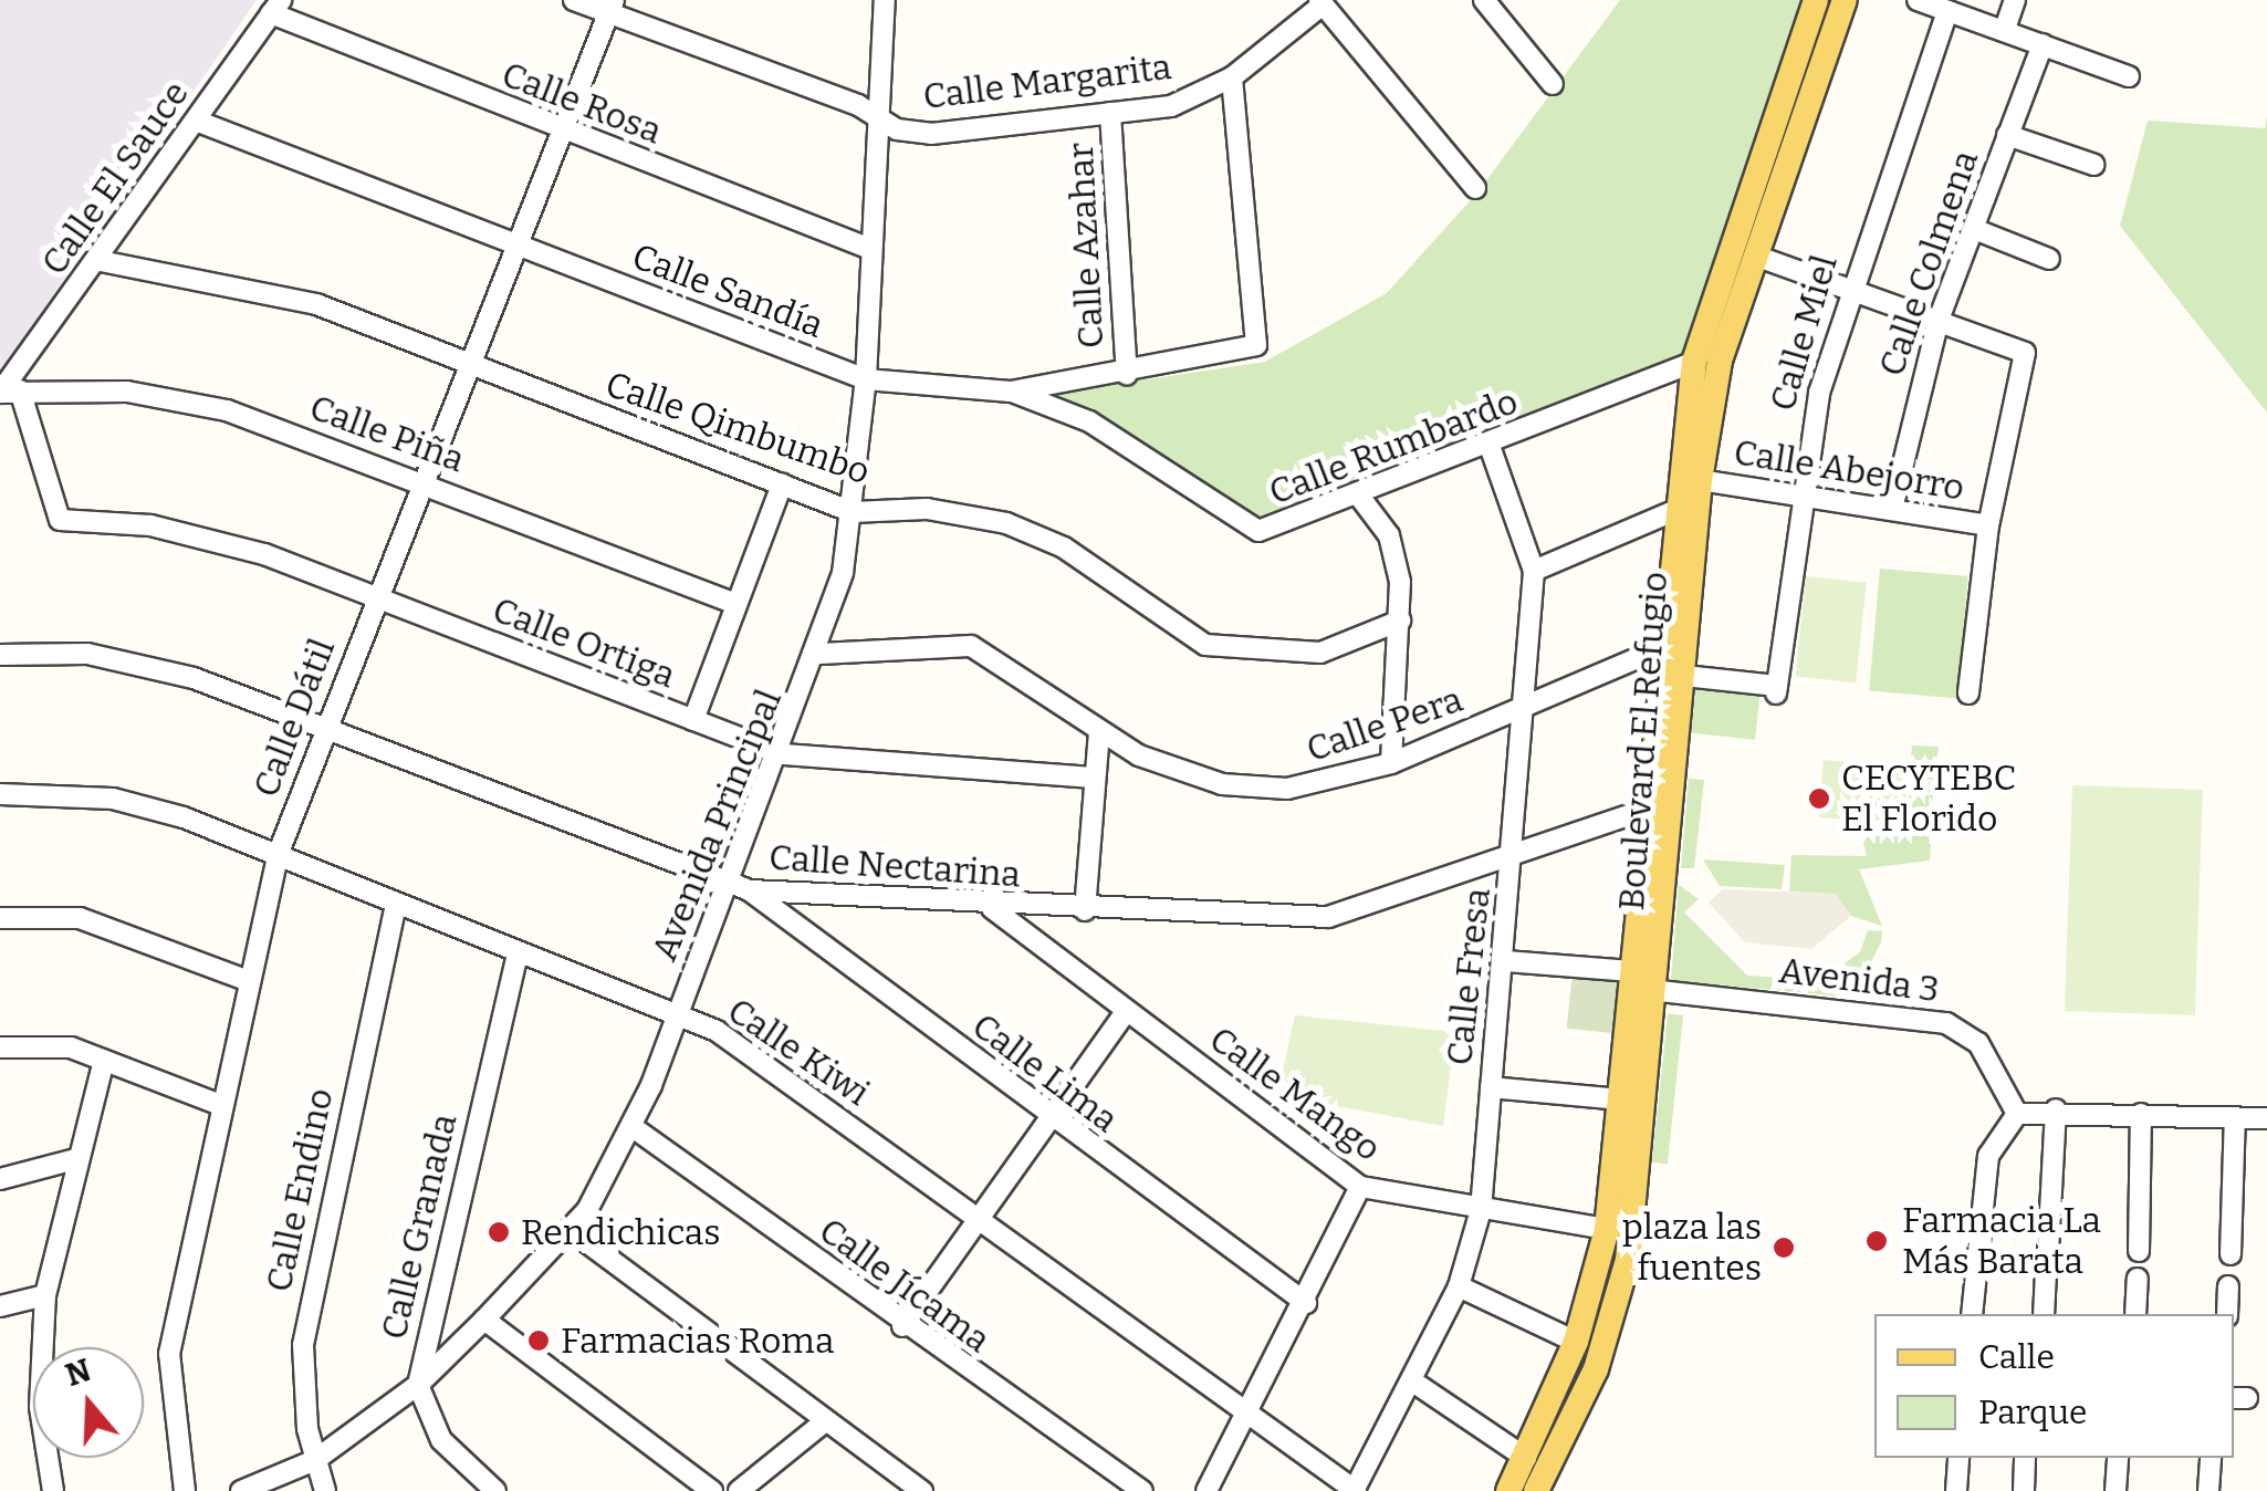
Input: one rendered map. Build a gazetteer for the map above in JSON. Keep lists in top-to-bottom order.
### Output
{
  "streets": {
    "main road": ["Boulevard El Refugio"],
    "street": [
      "Calle Margarita",
      "Calle Rosa",
      "Calle El Sauce",
      "Calle Azahar",
      "Calle Colmena",
      "Calle Sandía",
      "Calle Miel",
      "Calle Qimbumbo",
      "Calle Piña",
      "Calle Rumbardo",
      "Calle Abejorro",
      "Calle Ortiga",
      "Calle Dátil",
      "Calle Pera",
      "Avenida Principal",
      "Calle Nectarina",
      "Calle Fresa",
      "Avenida 3",
      "Calle Kiwi",
      "Calle Lima",
      "Calle Mango",
      "Calle Endino",
      "Calle Granada",
      "Calle Jícama"
    ]
  },
  "crossings": [
    ["Calle Margarita", "Calle Azahar"],
    ["Calle Margarita", "Calle Sandía"],
    ["Calle Margarita", "Calle Dátil"],
    ["Calle Margarita", "Avenida Principal"],
    ["Calle Rosa", "Calle El Sauce"],
    ["Calle Rosa", "Calle Dátil"],
    ["Calle Rosa", "Avenida Principal"],
    ["Calle El Sauce", "Calle Sandía"],
    ["Calle El Sauce", "Calle Qimbumbo"],
    ["Calle El Sauce", "Calle Piña"],
    ["Calle El Sauce", "Calle Ortiga"],
    ["Calle Azahar", "Calle Sandía"],
    ["Calle Colmena", "Calle Abejorro"],
    ["Calle Sandía", "Calle Rumbardo"],
    ["Calle Sandía", "Calle Dátil"],
    ["Calle Sandía", "Avenida Principal"],
    ["Calle Miel", "Calle Abejorro"],
    ["Calle Miel", "Boulevard El Refugio"],
    ["Calle Qimbumbo", "Calle Dátil"],
    ["Calle Qimbumbo", "Avenida Principal"],
    ["Calle Piña", "Calle Ortiga"],
    ["Calle Piña", "Calle Dátil"],
    ["Calle Rumbardo", "Calle Fresa"],
    ["Calle Abejorro", "Boulevard El Refugio"],
    ["Calle Ortiga", "Calle Dátil"],
    ["Calle Ortiga", "Avenida Principal"],
    ["Calle Dátil", "Calle Nectarina"],
    ["Calle Dátil", "Calle Kiwi"],
    ["Calle Pera", "Avenida Principal"],
    ["Calle Pera", "Calle Fresa"],
    ["Boulevard El Refugio", "Calle Nectarina"],
    ["Boulevard El Refugio", "Avenida 3"],
    ["Avenida Principal", "Calle Nectarina"],
    ["Avenida Principal", "Calle Kiwi"],
    ["Avenida Principal", "Calle Lima"],
    ["Avenida Principal", "Calle Endino"],
    ["Avenida Principal", "Calle Granada"],
    ["Avenida Principal", "Calle Jícama"],
    ["Calle Nectarina", "Calle Fresa"],
    ["Calle Nectarina", "Calle Lima"],
    ["Calle Nectarina", "Calle Mango"],
    ["Calle Fresa", "Calle Kiwi"],
    ["Calle Fresa", "Calle Mango"],
    ["Calle Kiwi", "Calle Endino"],
    ["Calle Kiwi", "Calle Granada"]
  ],
  "places": [
    "CECYTEBC El Florido",
    "Rendichicas",
    "Farmacia La Más Barata",
    "plaza las fuentes",
    "Farmacias Roma"
  ],
  "legend": ["Calle", "Parque"],
  "north": "top"
}
